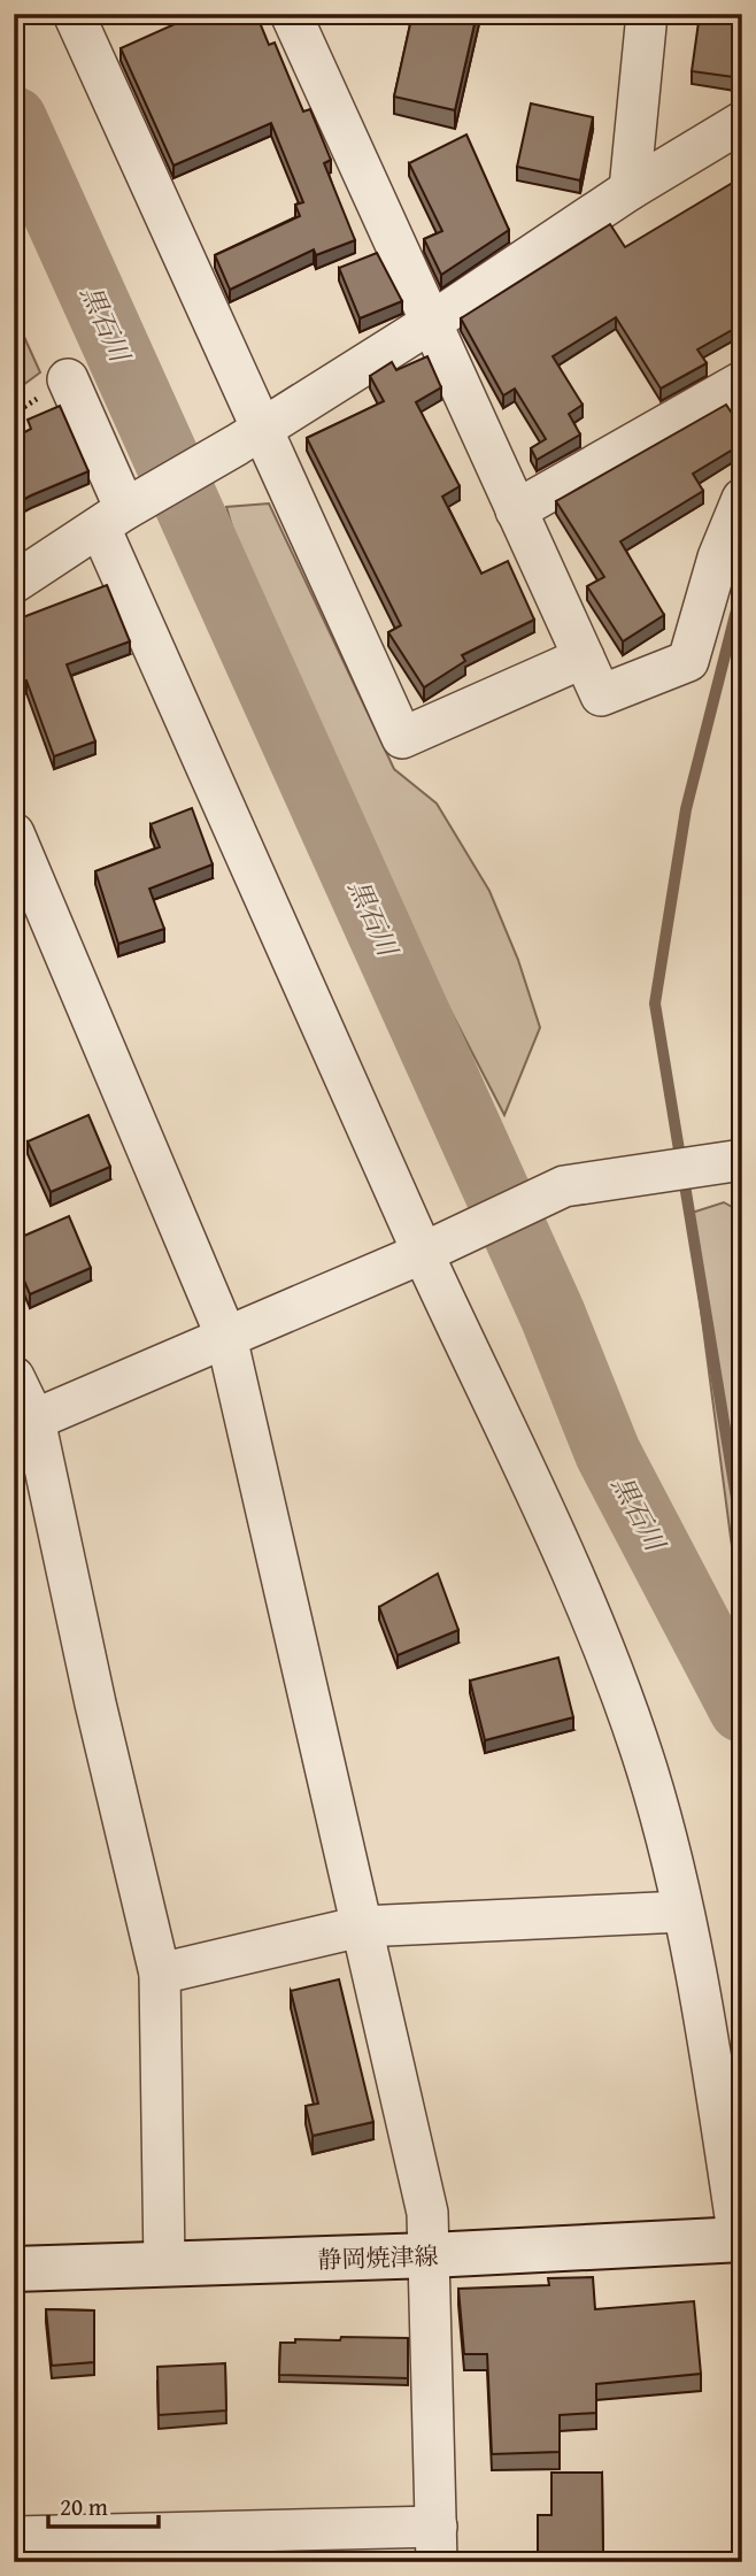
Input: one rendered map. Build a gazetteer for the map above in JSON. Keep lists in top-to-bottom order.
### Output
{
  "streets": {
    "main road": ["静岡焼津線"]
  },
  "water": ["黒石川"],
  "scale_bar": "20 m"
}
